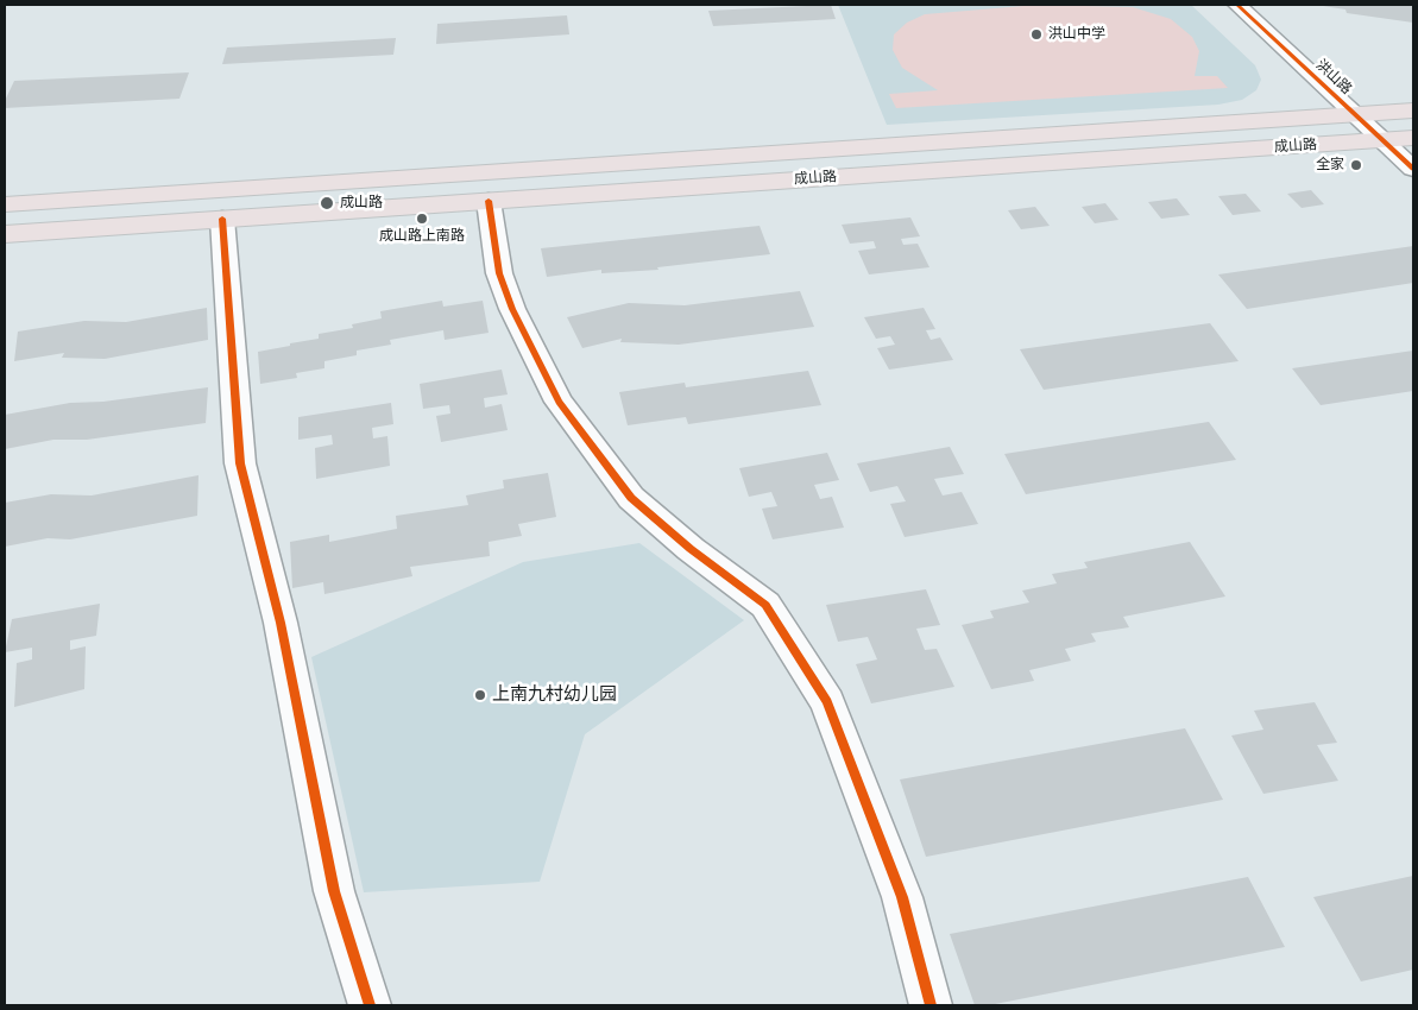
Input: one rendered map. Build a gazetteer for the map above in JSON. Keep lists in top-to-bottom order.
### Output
{
  "streets": {
    "main road": ["成山路"],
    "street": ["洪山路"]
  },
  "crossings": [
    ["洪山路", "成山路"]
  ],
  "places": [
    "洪山中学",
    "全家",
    "成山路",
    "成山路上南路",
    "上南九村幼儿园"
  ]
}
